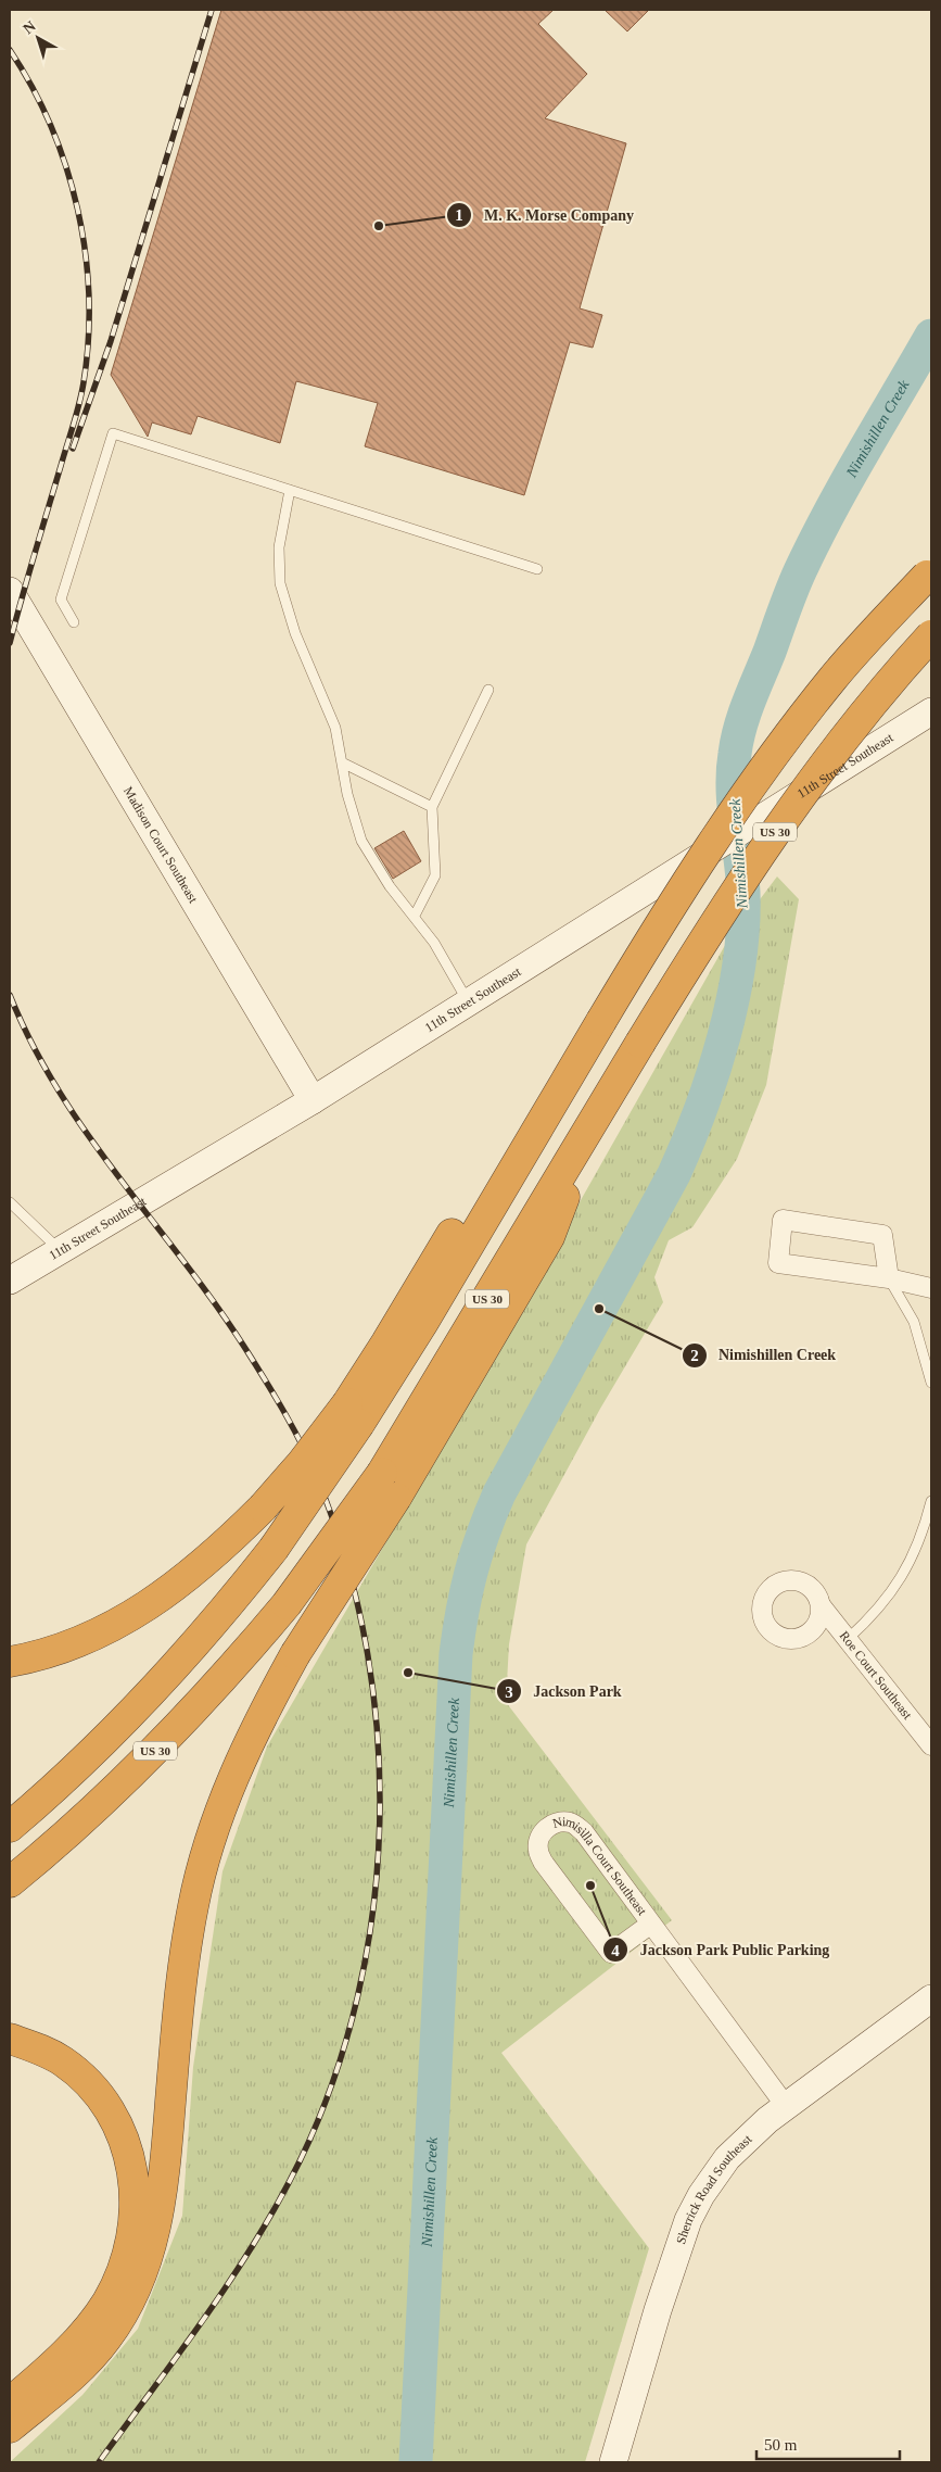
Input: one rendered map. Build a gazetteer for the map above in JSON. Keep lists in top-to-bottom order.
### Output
{
  "streets": {
    "highway": ["US 30"],
    "street": [
      "11th Street Southeast",
      "Madison Court Southeast",
      "Roe Court Southeast",
      "Nimisilla Court Southeast",
      "Sherrick Road Southeast"
    ]
  },
  "crossings": [
    ["11th Street Southeast", "Madison Court Southeast"],
    ["Nimisilla Court Southeast", "Sherrick Road Southeast"]
  ],
  "water": ["Nimishillen Creek"],
  "places": [
    "M. K. Morse Company",
    "Nimishillen Creek",
    "Jackson Park",
    "Jackson Park Public Parking"
  ],
  "scale_bar": "50 m",
  "north": "top left"
}
